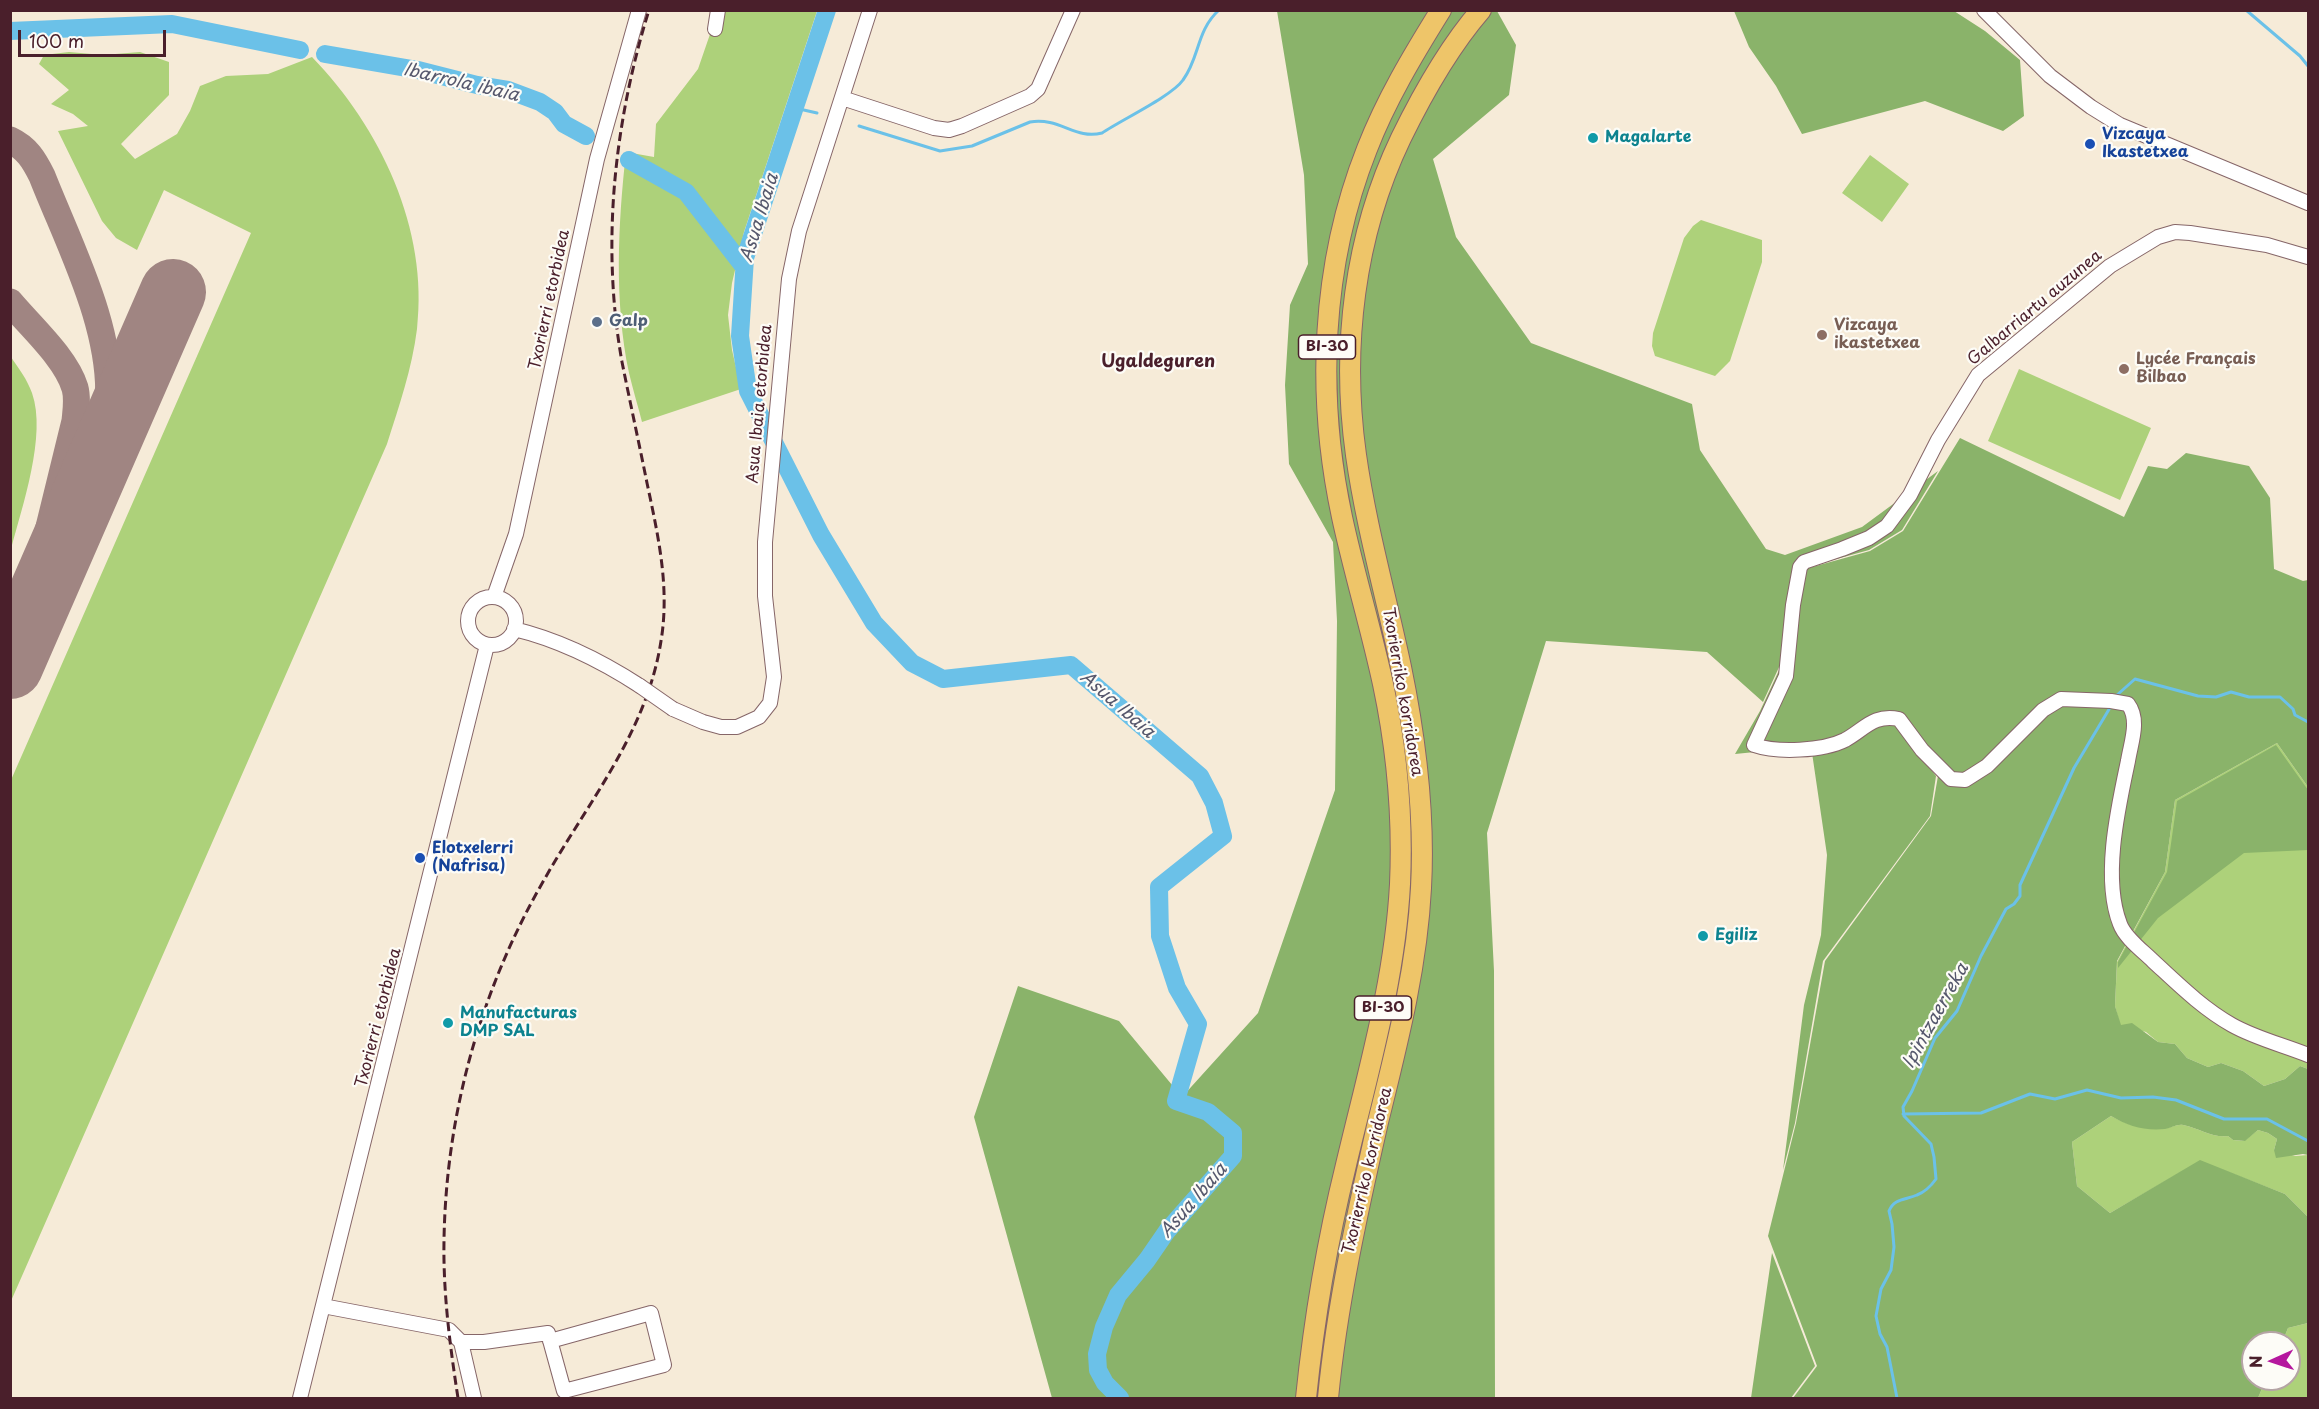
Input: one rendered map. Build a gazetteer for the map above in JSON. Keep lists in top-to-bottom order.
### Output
{
  "streets": {
    "highway": ["BI-30", "Txorierriko korridorea"],
    "street": ["Txorierri etorbidea", "Galbarriartu auzunea", "Asua Ibaia etorbidea"]
  },
  "crossings": [
    ["Txorierri etorbidea", "Asua Ibaia etorbidea"]
  ],
  "districts": ["Ugaldeguren"],
  "water": ["Ibarrola ibaia", "Asua Ibaia", "Ipintzaerreka"],
  "places": [
    "Magalarte",
    "Vizcaya Ikastetxea",
    "Galp",
    "Vizcaya ikastetxea",
    "Lycée Français Bilbao",
    "Elotxelerri (Nafrisa)",
    "Egiliz",
    "Manufacturas DMP SAL"
  ],
  "scale_bar": "100 m",
  "north": "left"
}
